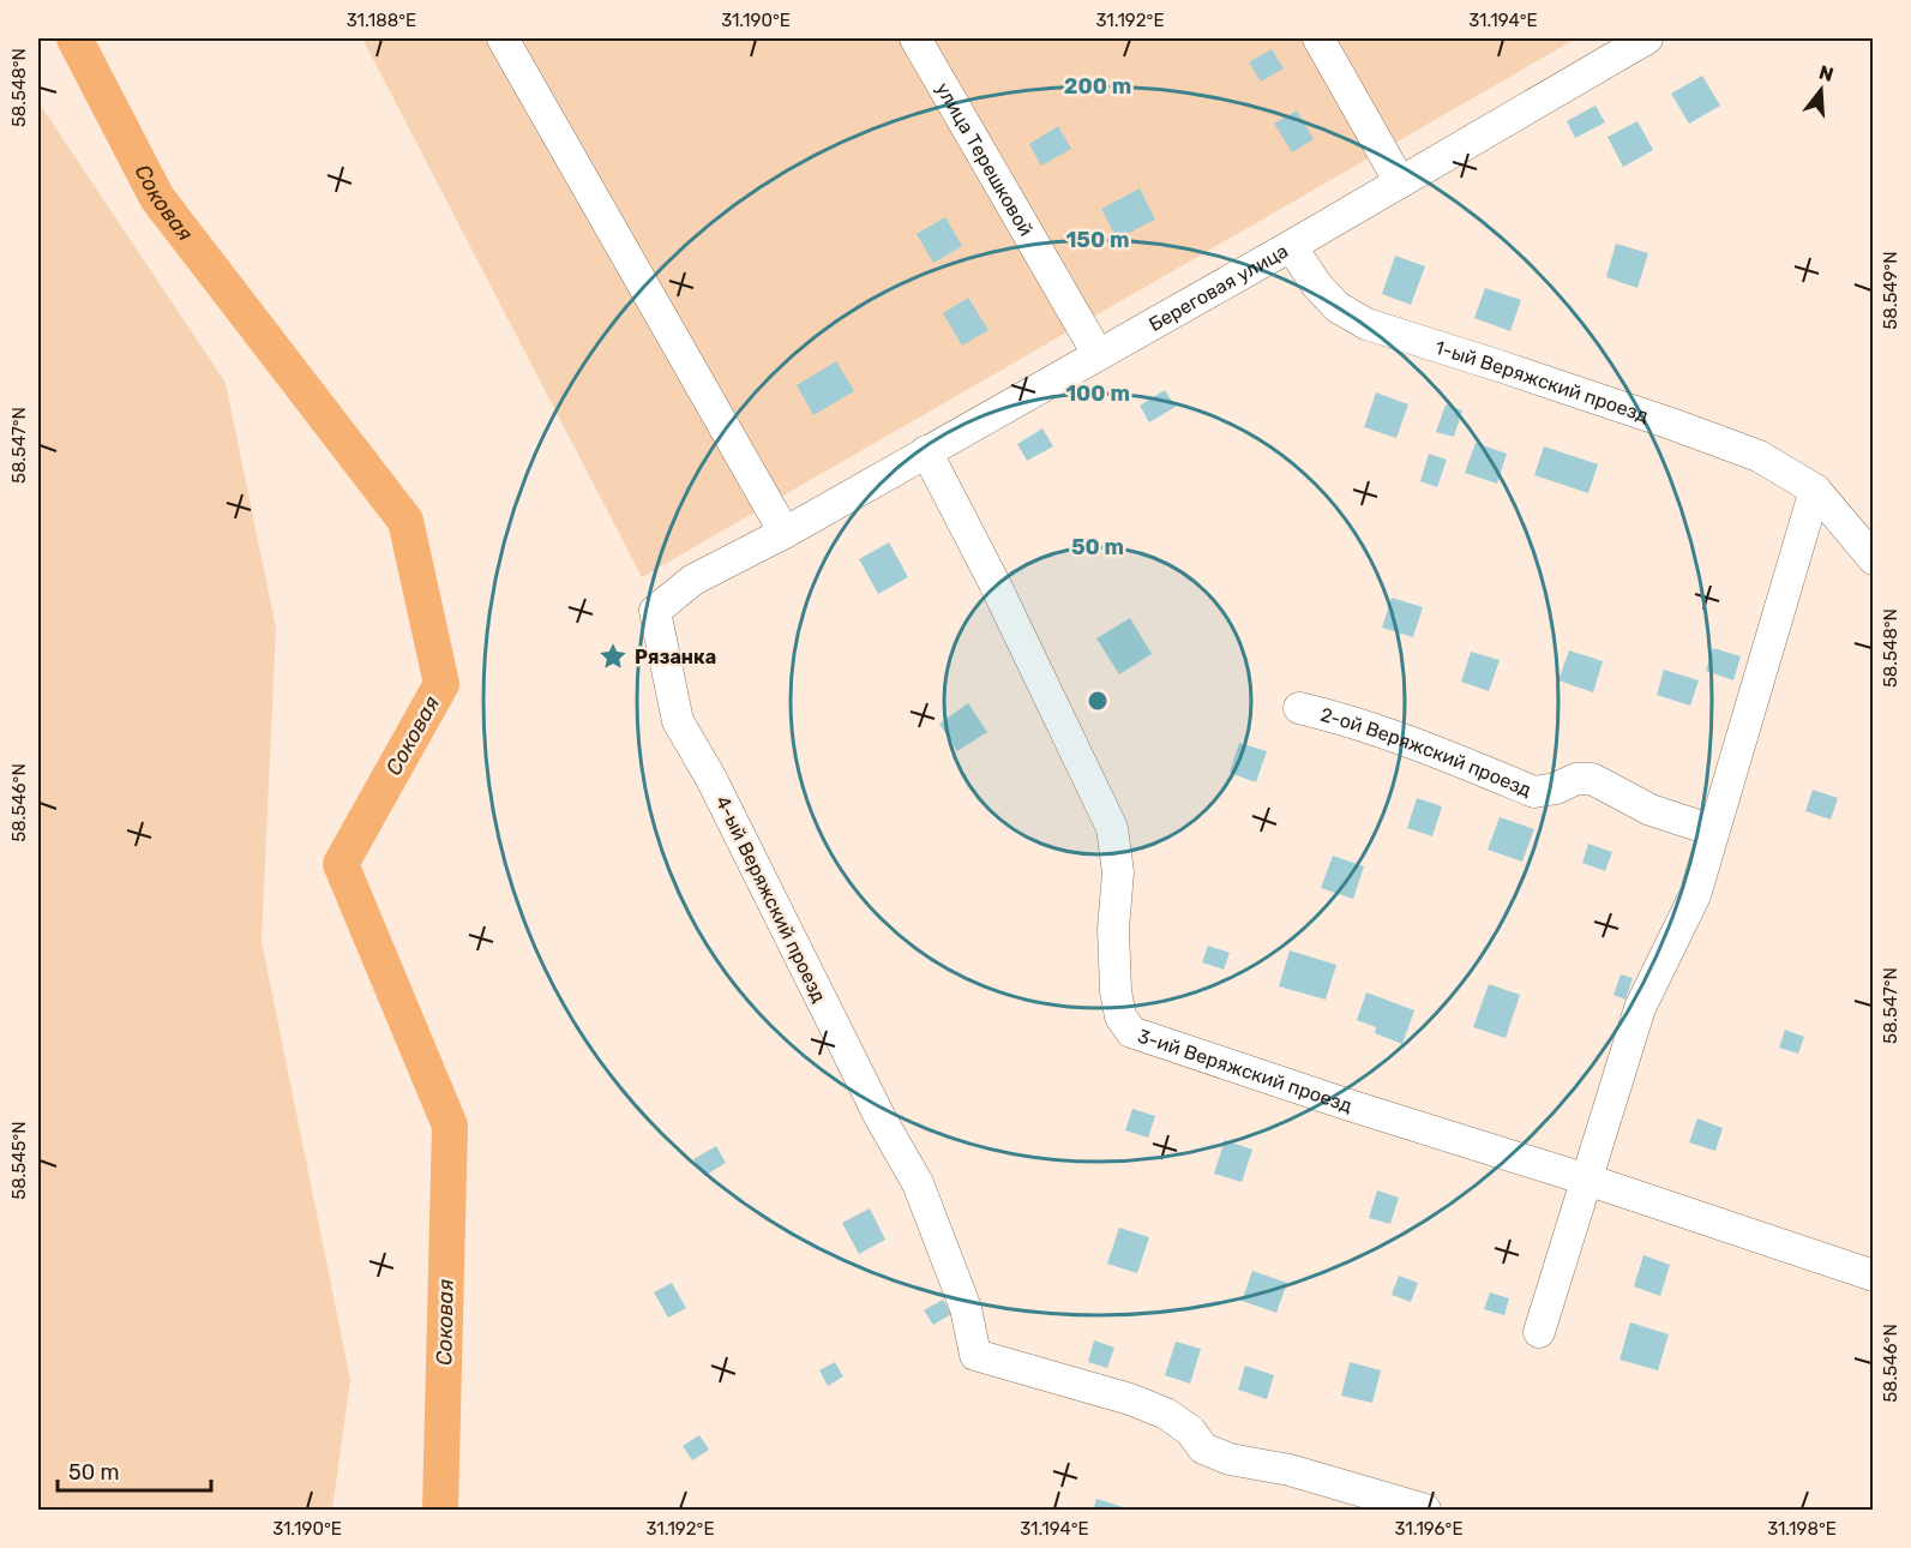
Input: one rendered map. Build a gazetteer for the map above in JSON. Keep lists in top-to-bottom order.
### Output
{
  "streets": {
    "street": [
      "улица Терешковой",
      "Береговая улица",
      "1-ый Веряжский проезд",
      "2-ой Веряжский проезд",
      "4-ый Веряжский проезд",
      "3-ий Веряжский проезд"
    ]
  },
  "crossings": [
    ["улица Терешковой", "Береговая улица"],
    ["Береговая улица", "1-ый Веряжский проезд"],
    ["Береговая улица", "4-ый Веряжский проезд"],
    ["Береговая улица", "3-ий Веряжский проезд"]
  ],
  "water": ["Соковая"],
  "places": {
    "place": ["Рязанка"]
  },
  "scale_bar": "50 m",
  "north": "top",
  "coordinates": [
    "31.188°E",
    "31.190°E",
    "31.192°E",
    "31.194°E",
    "58.548°N",
    "58.549°N",
    "58.547°N",
    "58.546°N",
    "58.545°N",
    "31.196°E",
    "31.198°E"
  ],
  "rings": [
    "200 m",
    "150 m",
    "100 m",
    "50 m"
  ]
}
